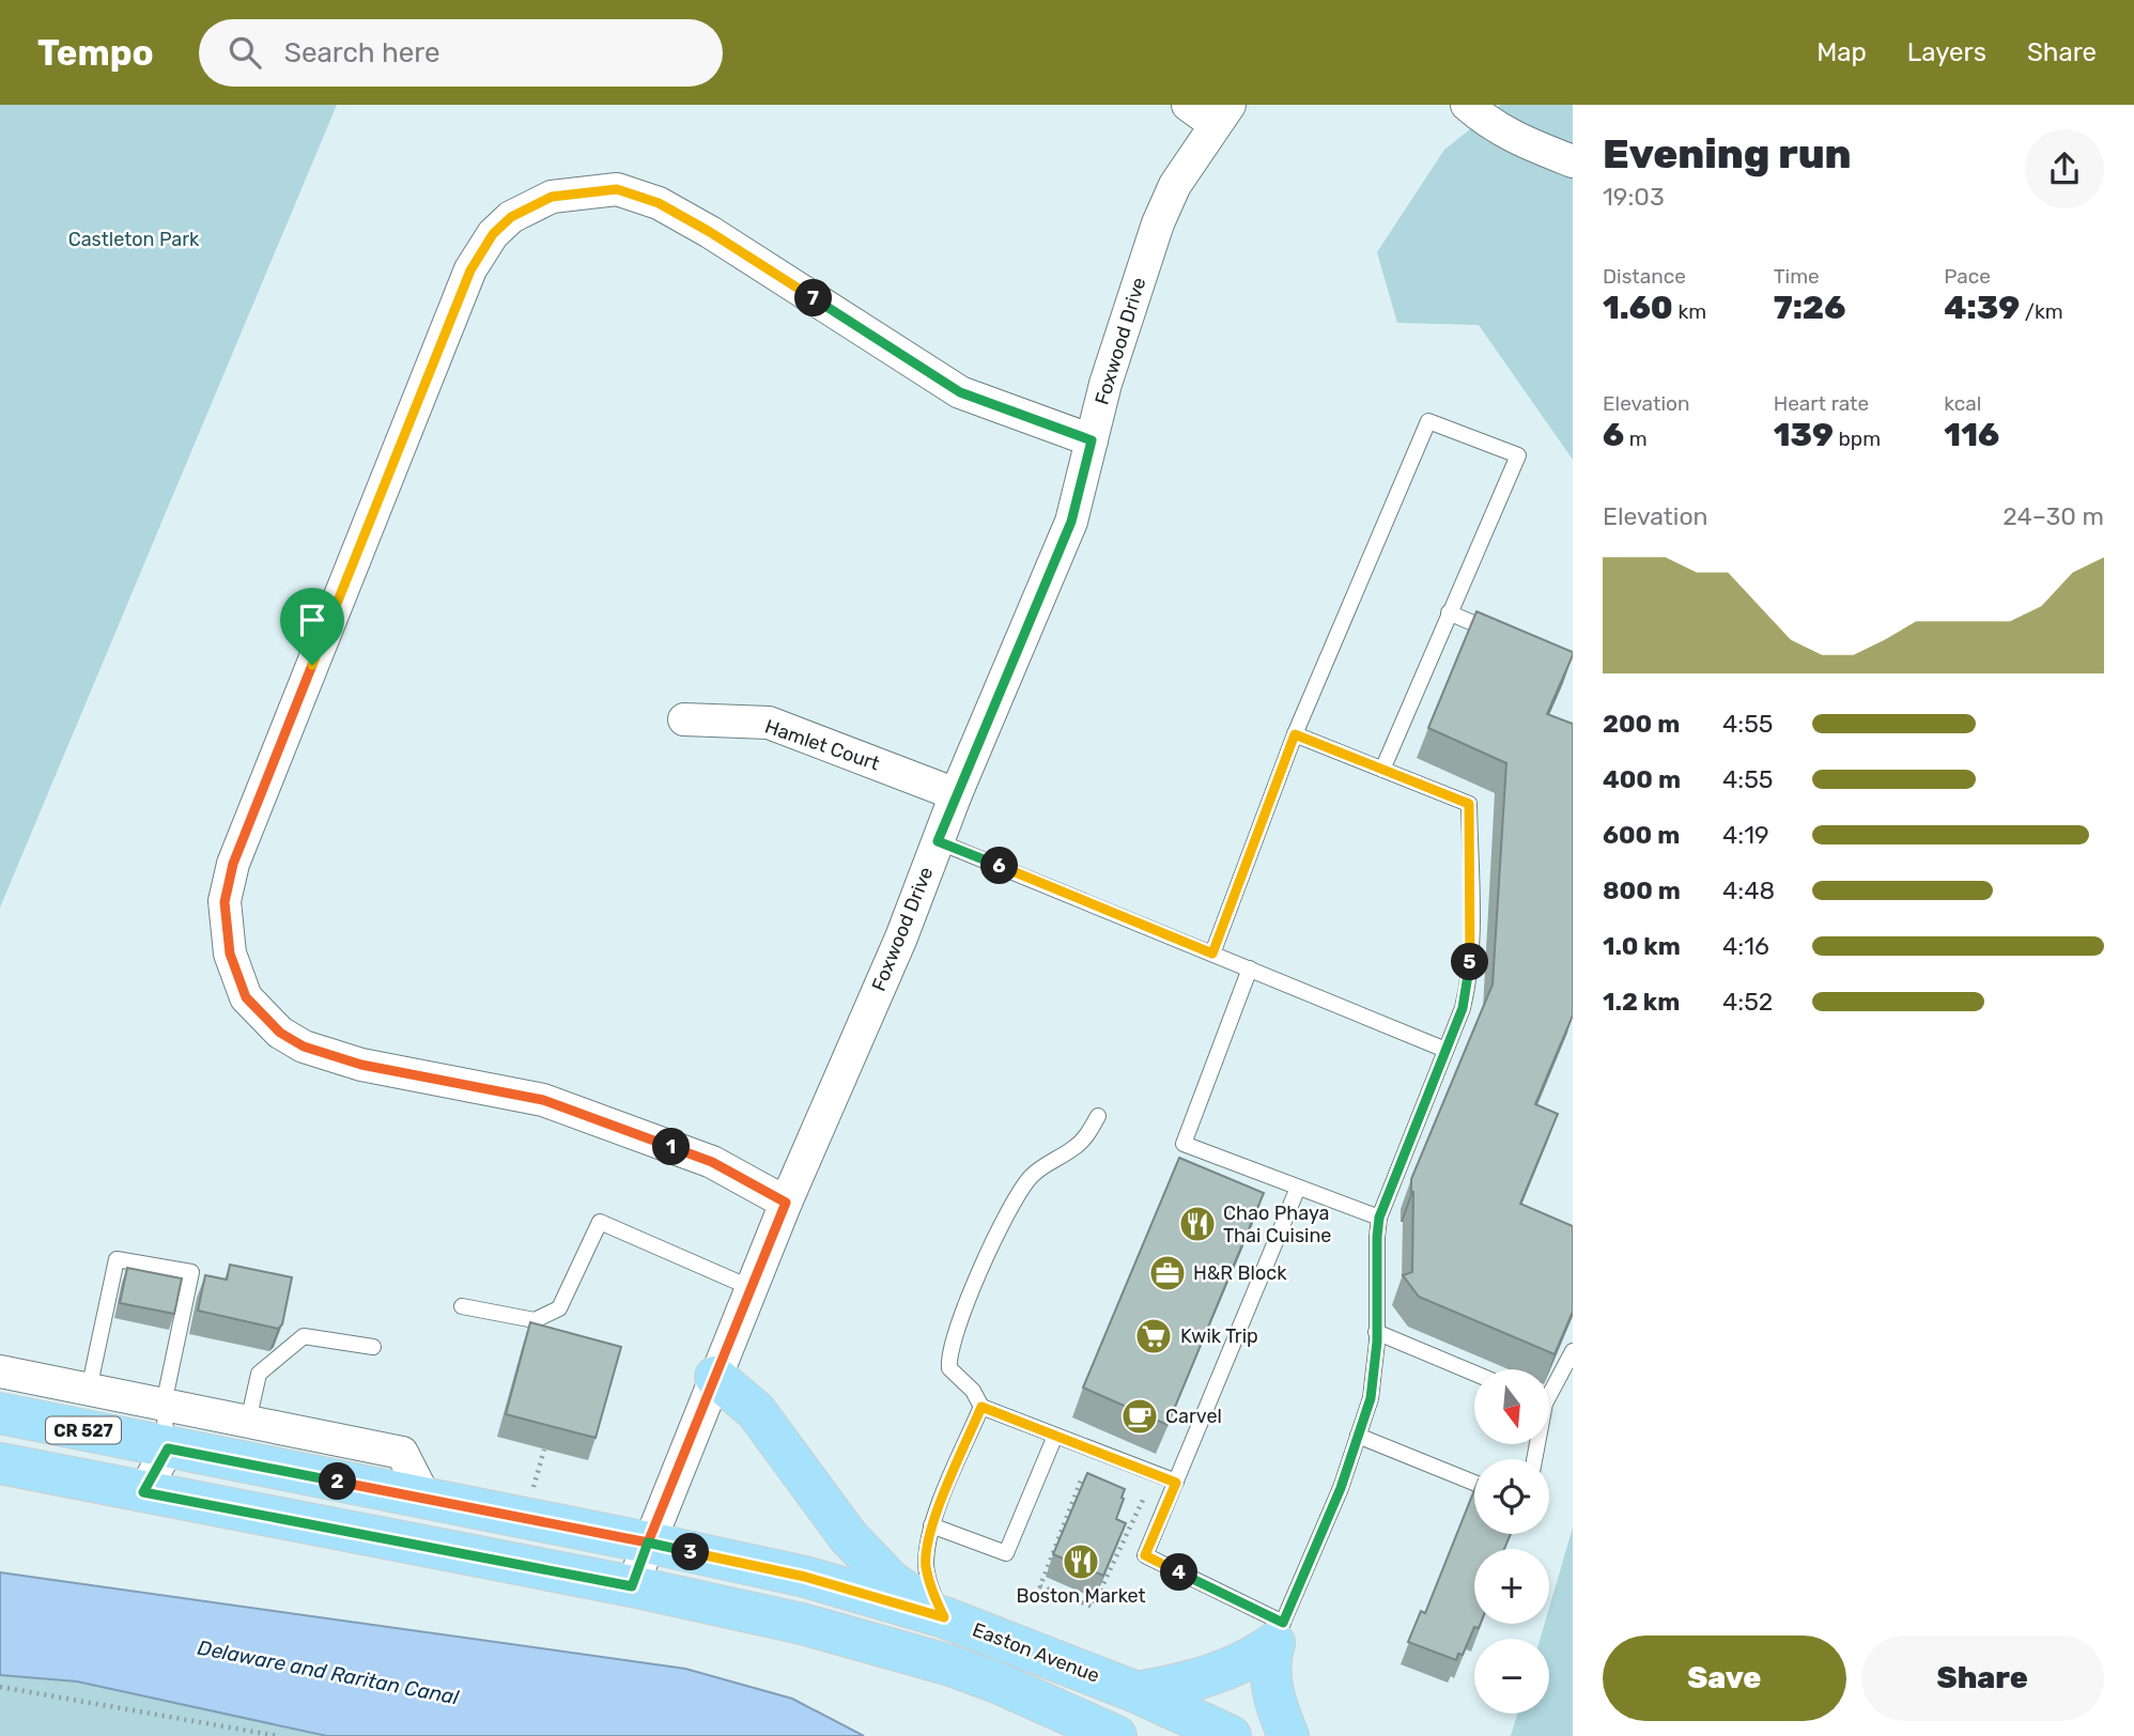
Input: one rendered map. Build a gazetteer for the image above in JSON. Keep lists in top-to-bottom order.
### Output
{
  "streets": {
    "main road": ["CR 527", "Easton Avenue"],
    "street": ["Foxwood Drive", "Hamlet Court"]
  },
  "crossings": [
    ["Foxwood Drive", "Hamlet Court"],
    ["Foxwood Drive", "Easton Avenue"]
  ],
  "water": ["Delaware and Raritan Canal"],
  "parks": ["Castleton Park"],
  "places": {
    "restaurant": ["Chao Phaya Thai Cuisine", "Boston Market"],
    "office": ["H&R Block"],
    "supermarket": ["Kwik Trip"],
    "cafe": ["Carvel"]
  },
  "north": "bottom",
  "page": {
    "header": "Tempo",
    "search": "Search here",
    "nav": ["Map", "Layers", "Share"],
    "heading": ["Evening run", "19:03"],
    "stats": [
      ["Distance", "1.60 km"],
      ["Time", "7:26"],
      ["Pace", "4:39 /km"],
      ["Elevation", "6 m"],
      ["Heart rate", "139 bpm"],
      ["kcal", "116"]
    ],
    "pins": [
      "7",
      "6",
      "5",
      "1",
      "2",
      "3",
      "4"
    ],
    "chart": ["Elevation", "24–30 m"],
    "list": [
      {
        "name": "200 m",
        "note": "4:55"
      },
      {
        "name": "400 m",
        "note": "4:55"
      },
      {
        "name": "600 m",
        "note": "4:19"
      },
      {
        "name": "800 m",
        "note": "4:48"
      },
      {
        "name": "1.0 km",
        "note": "4:16"
      },
      {
        "name": "1.2 km",
        "note": "4:52"
      }
    ],
    "map_buttons": ["+", "−"],
    "buttons": ["Save", "Share"]
  }
}
